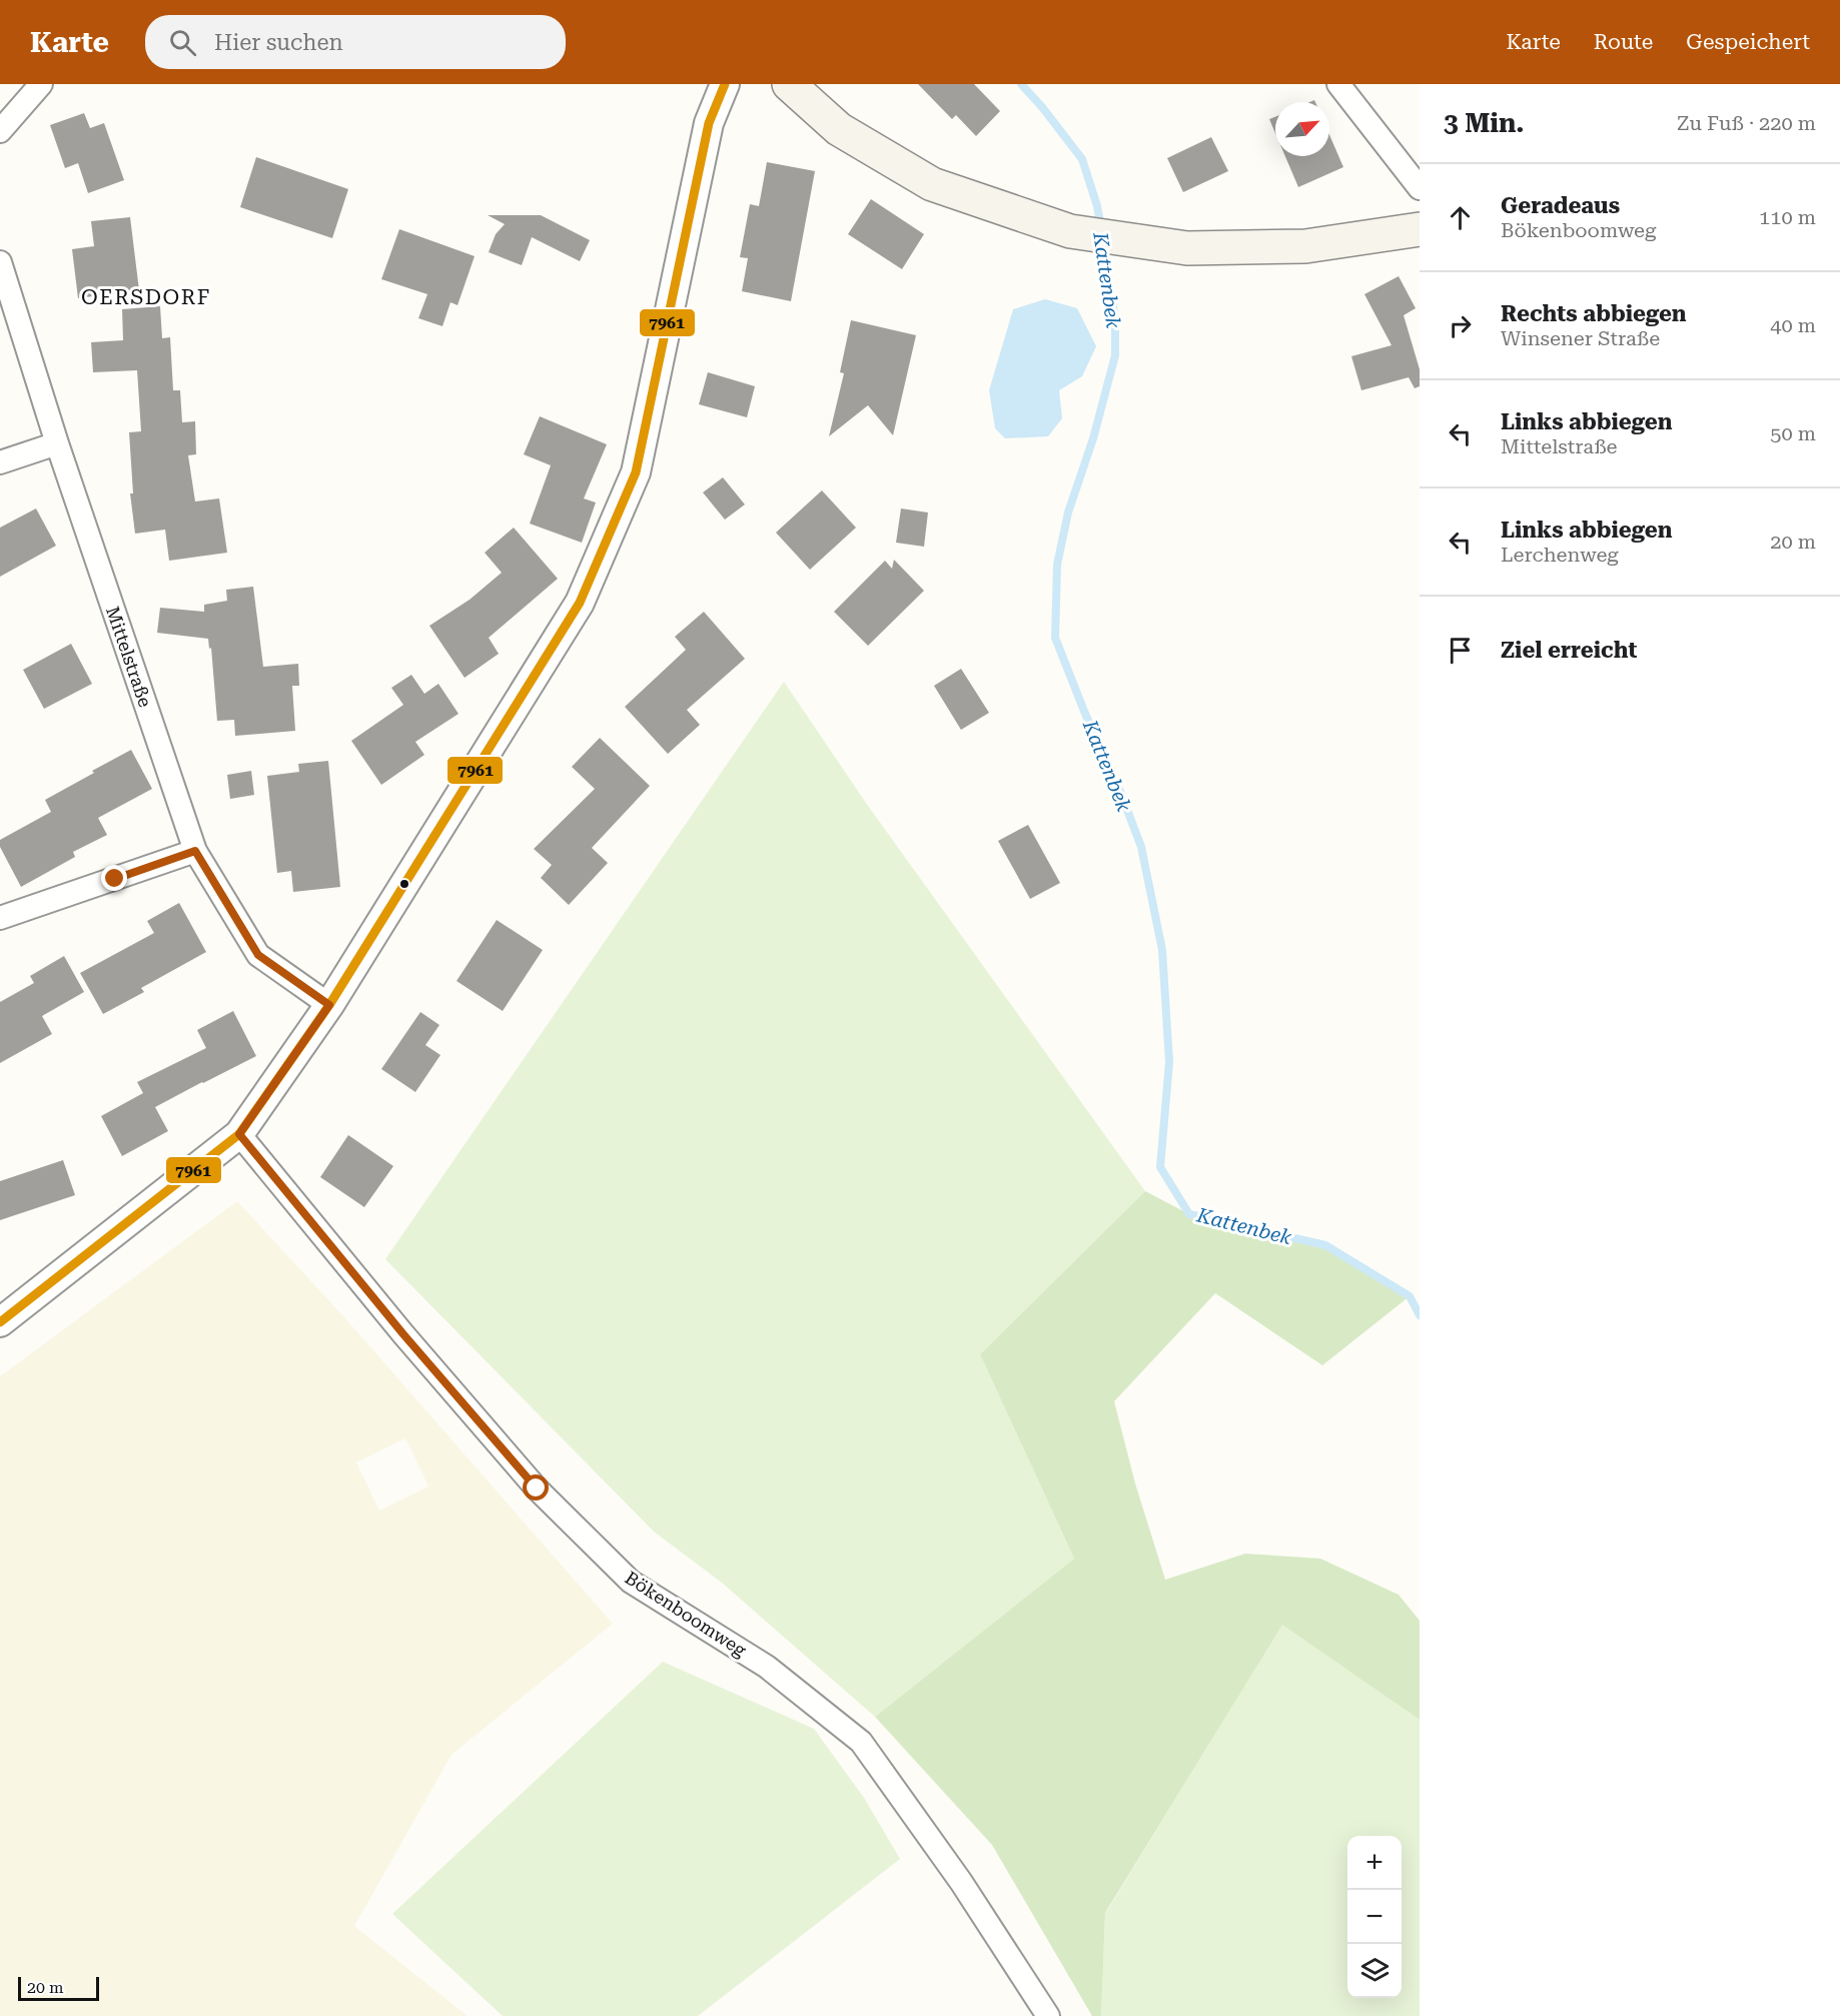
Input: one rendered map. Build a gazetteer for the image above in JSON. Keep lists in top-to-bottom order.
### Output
{
  "streets": {
    "street": ["Mittelstraße", "Bökenboomweg"]
  },
  "districts": ["OERSDORF"],
  "water": ["Kattenbek"],
  "lines": ["transit line 7961"],
  "scale_bar": "20 m",
  "north": "top right",
  "page": {
    "header": "Karte",
    "search": "Hier suchen",
    "nav": ["Karte", "Route", "Gespeichert"],
    "heading": ["3 Min.", "Zu Fuß · 220 m"],
    "list": [
      ["Geradeaus", "Bökenboomweg", "110 m"],
      ["Rechts abbiegen", "Winsener Straße", "40 m"],
      ["Links abbiegen", "Mittelstraße", "50 m"],
      ["Links abbiegen", "Lerchenweg", "20 m"],
      "Ziel erreicht"
    ],
    "map_buttons": ["+", "−"],
    "scale": "20 m"
  }
}
